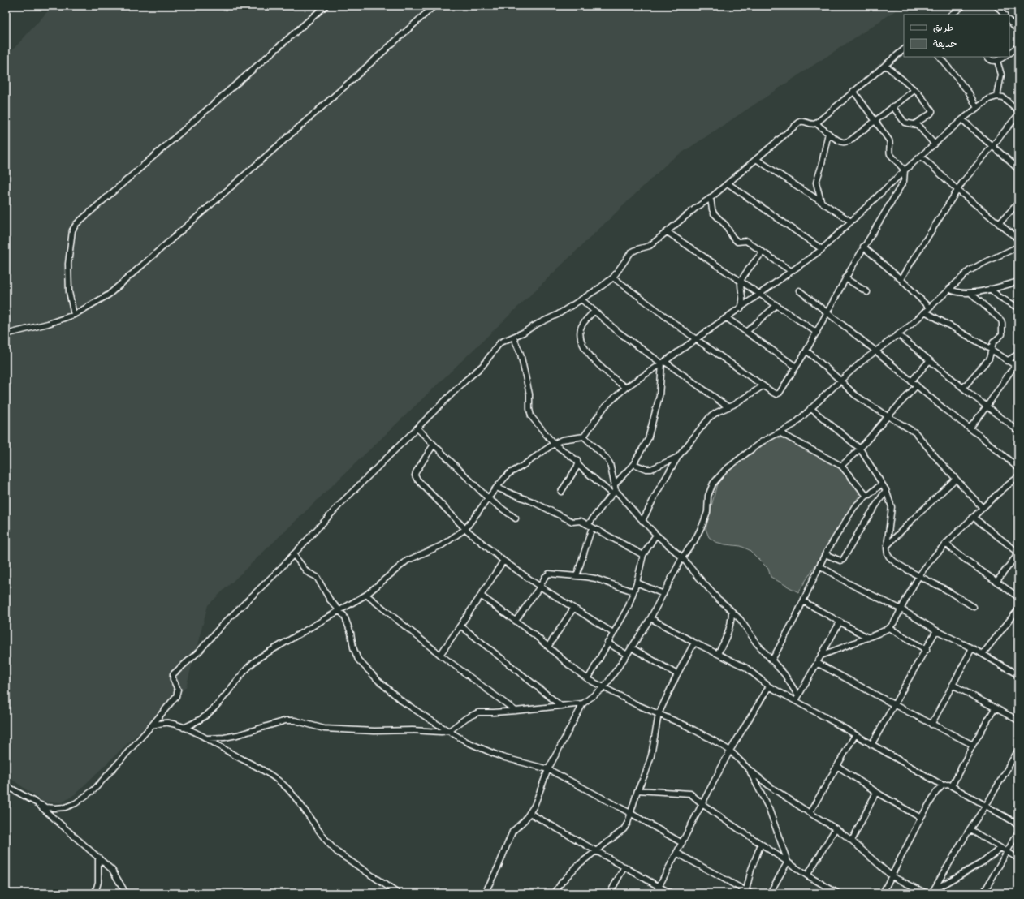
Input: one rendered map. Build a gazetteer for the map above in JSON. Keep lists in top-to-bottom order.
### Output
{
  "legend": ["طريق", "حديقة"]
}
